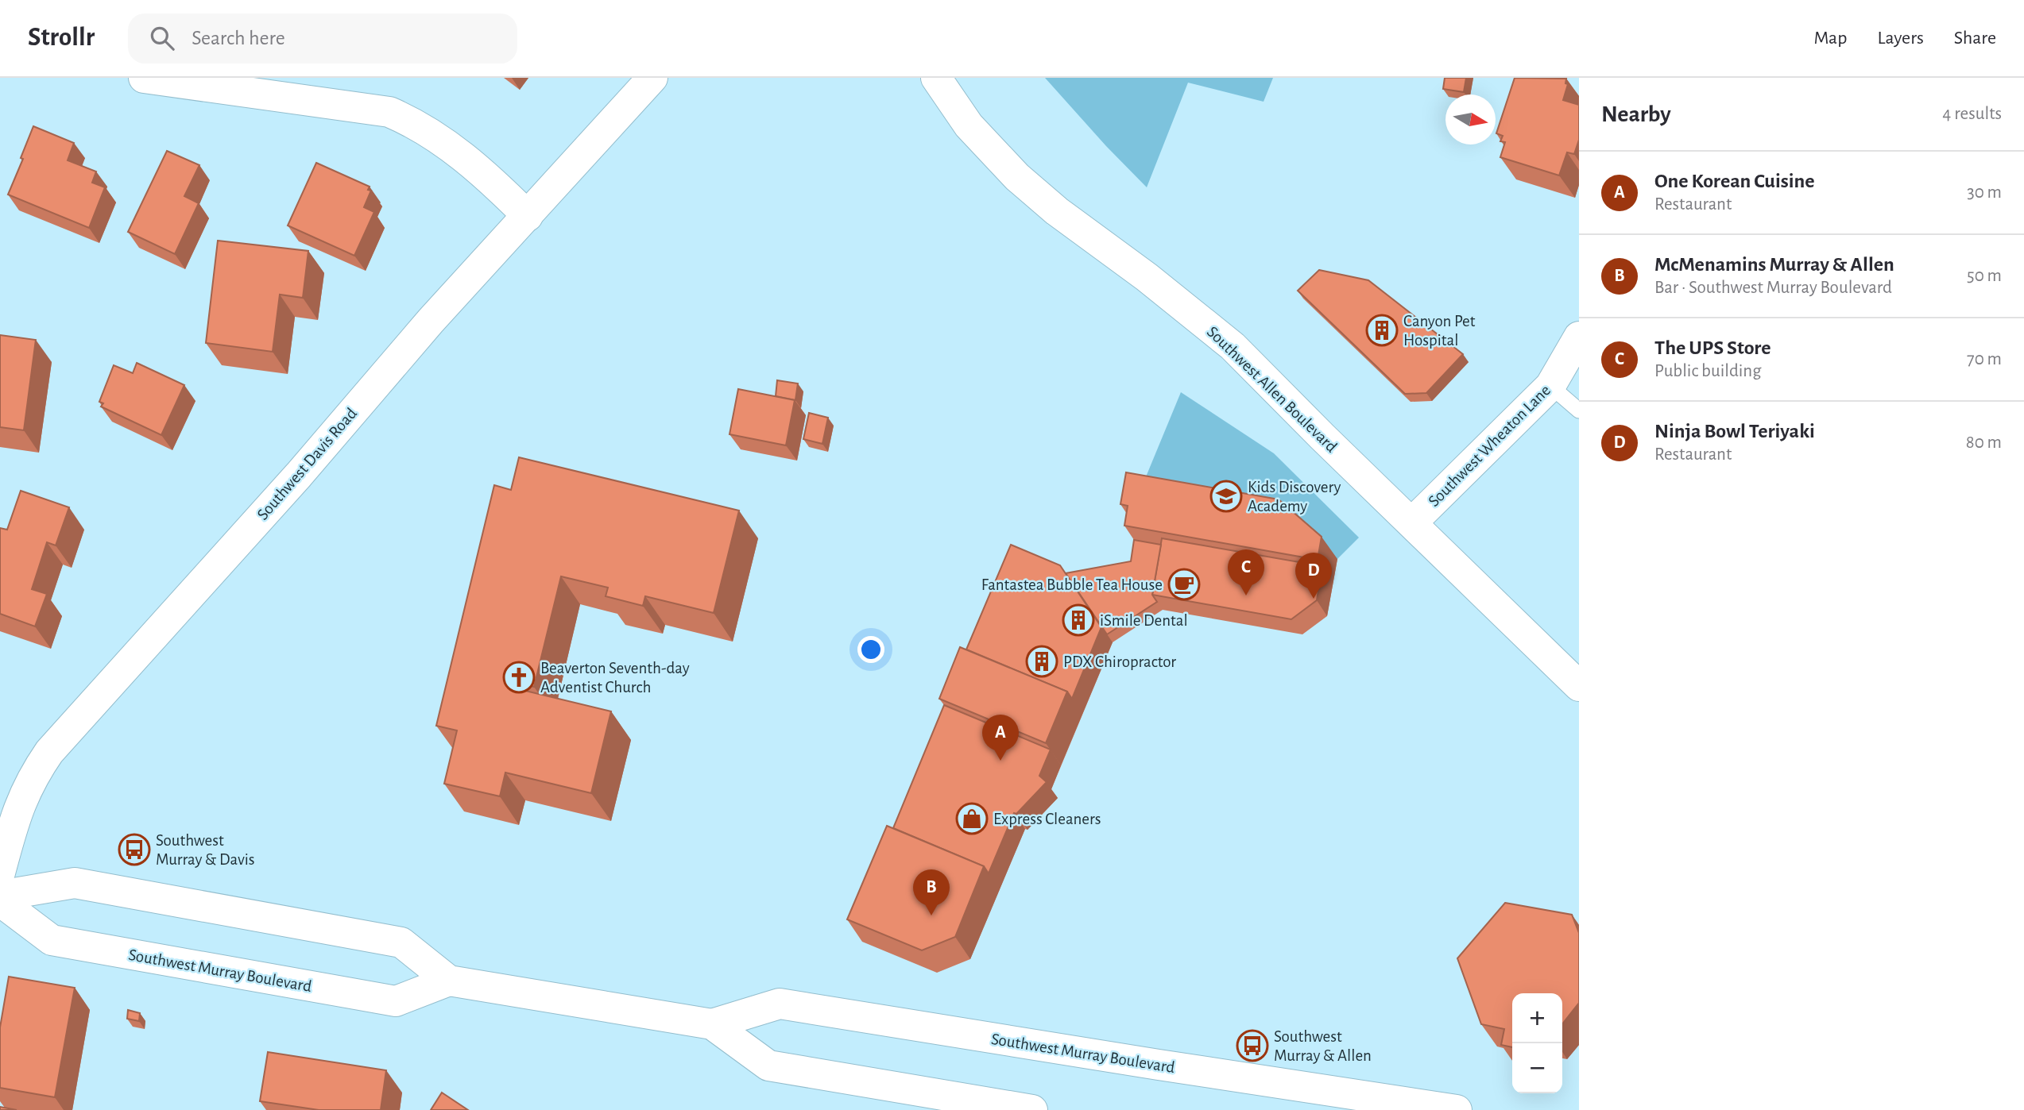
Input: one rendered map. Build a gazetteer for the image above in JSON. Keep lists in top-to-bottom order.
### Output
{
  "streets": {
    "street": [
      "Southwest Allen Boulevard",
      "Southwest Wheaton Lane",
      "Southwest Davis Road",
      "Southwest Murray Boulevard"
    ]
  },
  "crossings": [
    ["Southwest Allen Boulevard", "Southwest Wheaton Lane"]
  ],
  "places": {
    "building": ["Canyon Pet Hospital", "iSmile Dental", "PDX Chiropractor"],
    "school or university": ["Kids Discovery Academy"],
    "cafe": ["Fantastea Bubble Tea House"],
    "church": ["Beaverton Seventh-day Adventist Church"],
    "shop": ["Express Cleaners"],
    "bus stop": ["Southwest Murray & Davis", "Southwest Murray & Allen"]
  },
  "north": "right",
  "page": {
    "header": "Strollr",
    "search": "Search here",
    "nav": ["Map", "Layers", "Share"],
    "heading": ["Nearby", "4 results"],
    "list": [
      {
        "mark": "A",
        "name": "One Korean Cuisine",
        "note": "Restaurant",
        "value": "30 m"
      },
      {
        "mark": "B",
        "name": "McMenamins Murray & Allen",
        "note": "Bar · Southwest Murray Boulevard",
        "value": "50 m"
      },
      {
        "mark": "C",
        "name": "The UPS Store",
        "note": "Public building",
        "value": "70 m"
      },
      {
        "mark": "D",
        "name": "Ninja Bowl Teriyaki",
        "note": "Restaurant",
        "value": "80 m"
      }
    ],
    "pins": [
      "C",
      "D",
      "A",
      "B"
    ],
    "map_buttons": ["+", "−"]
  }
}
